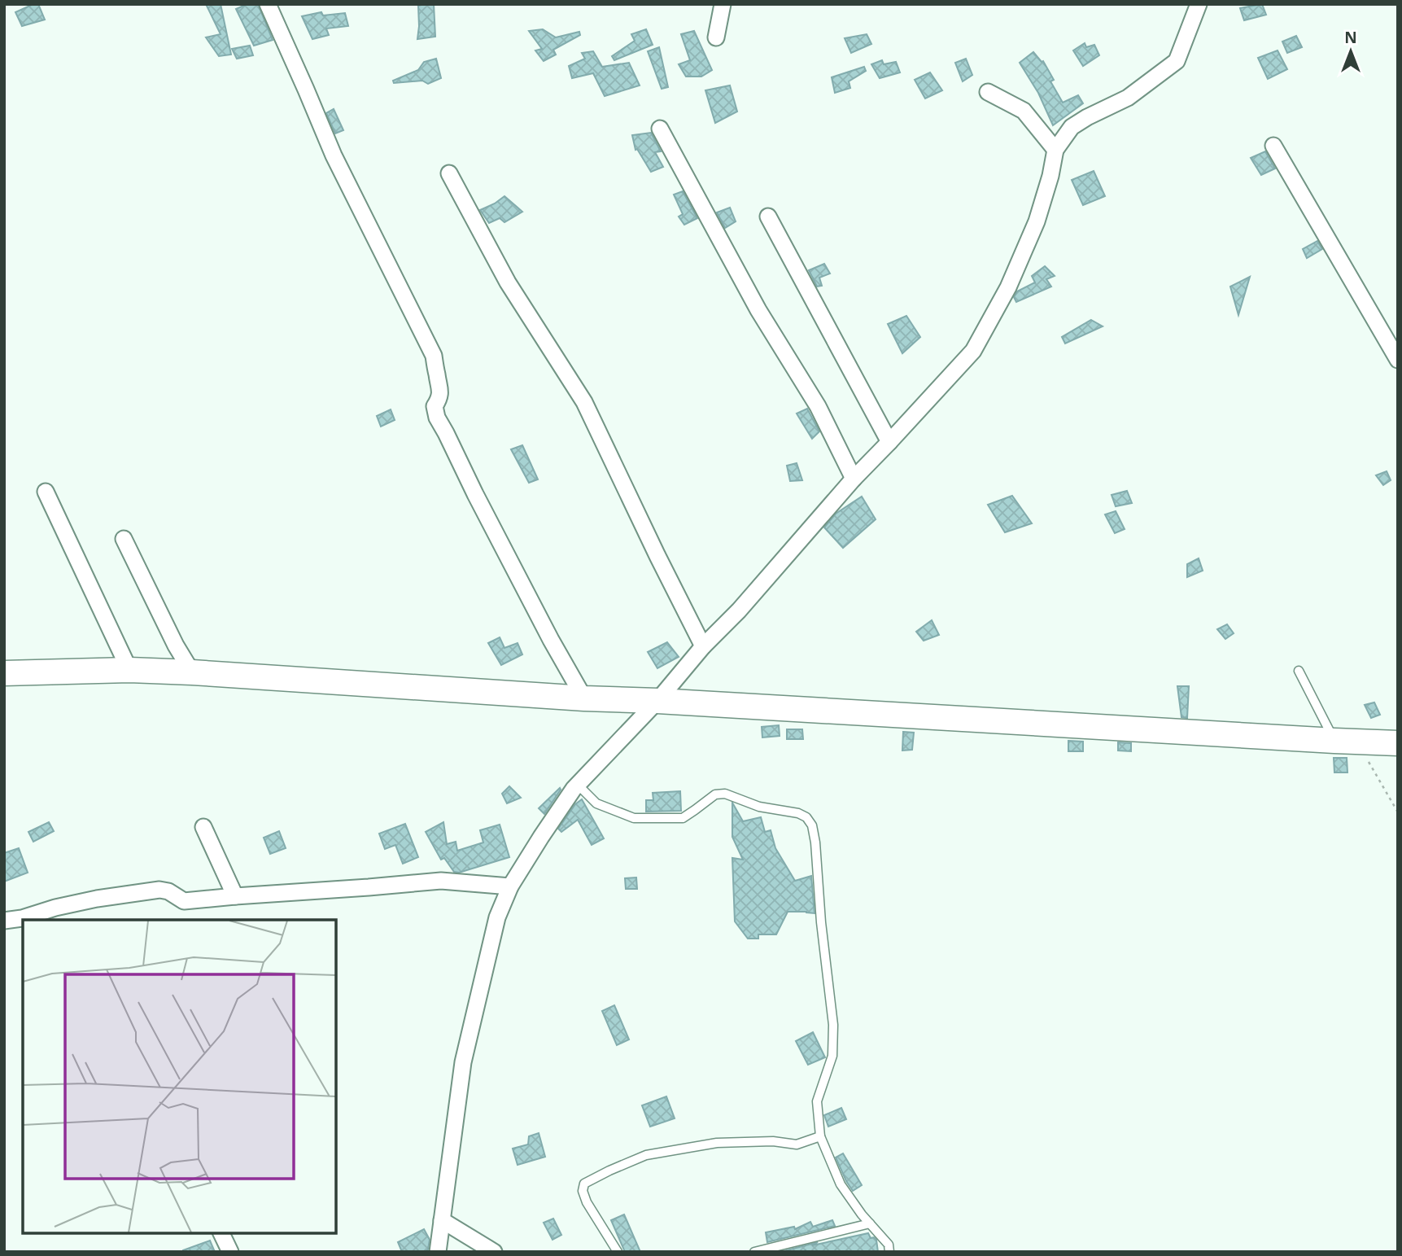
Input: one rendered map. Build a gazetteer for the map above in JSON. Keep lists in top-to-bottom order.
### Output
{
  "north": "top"
}
